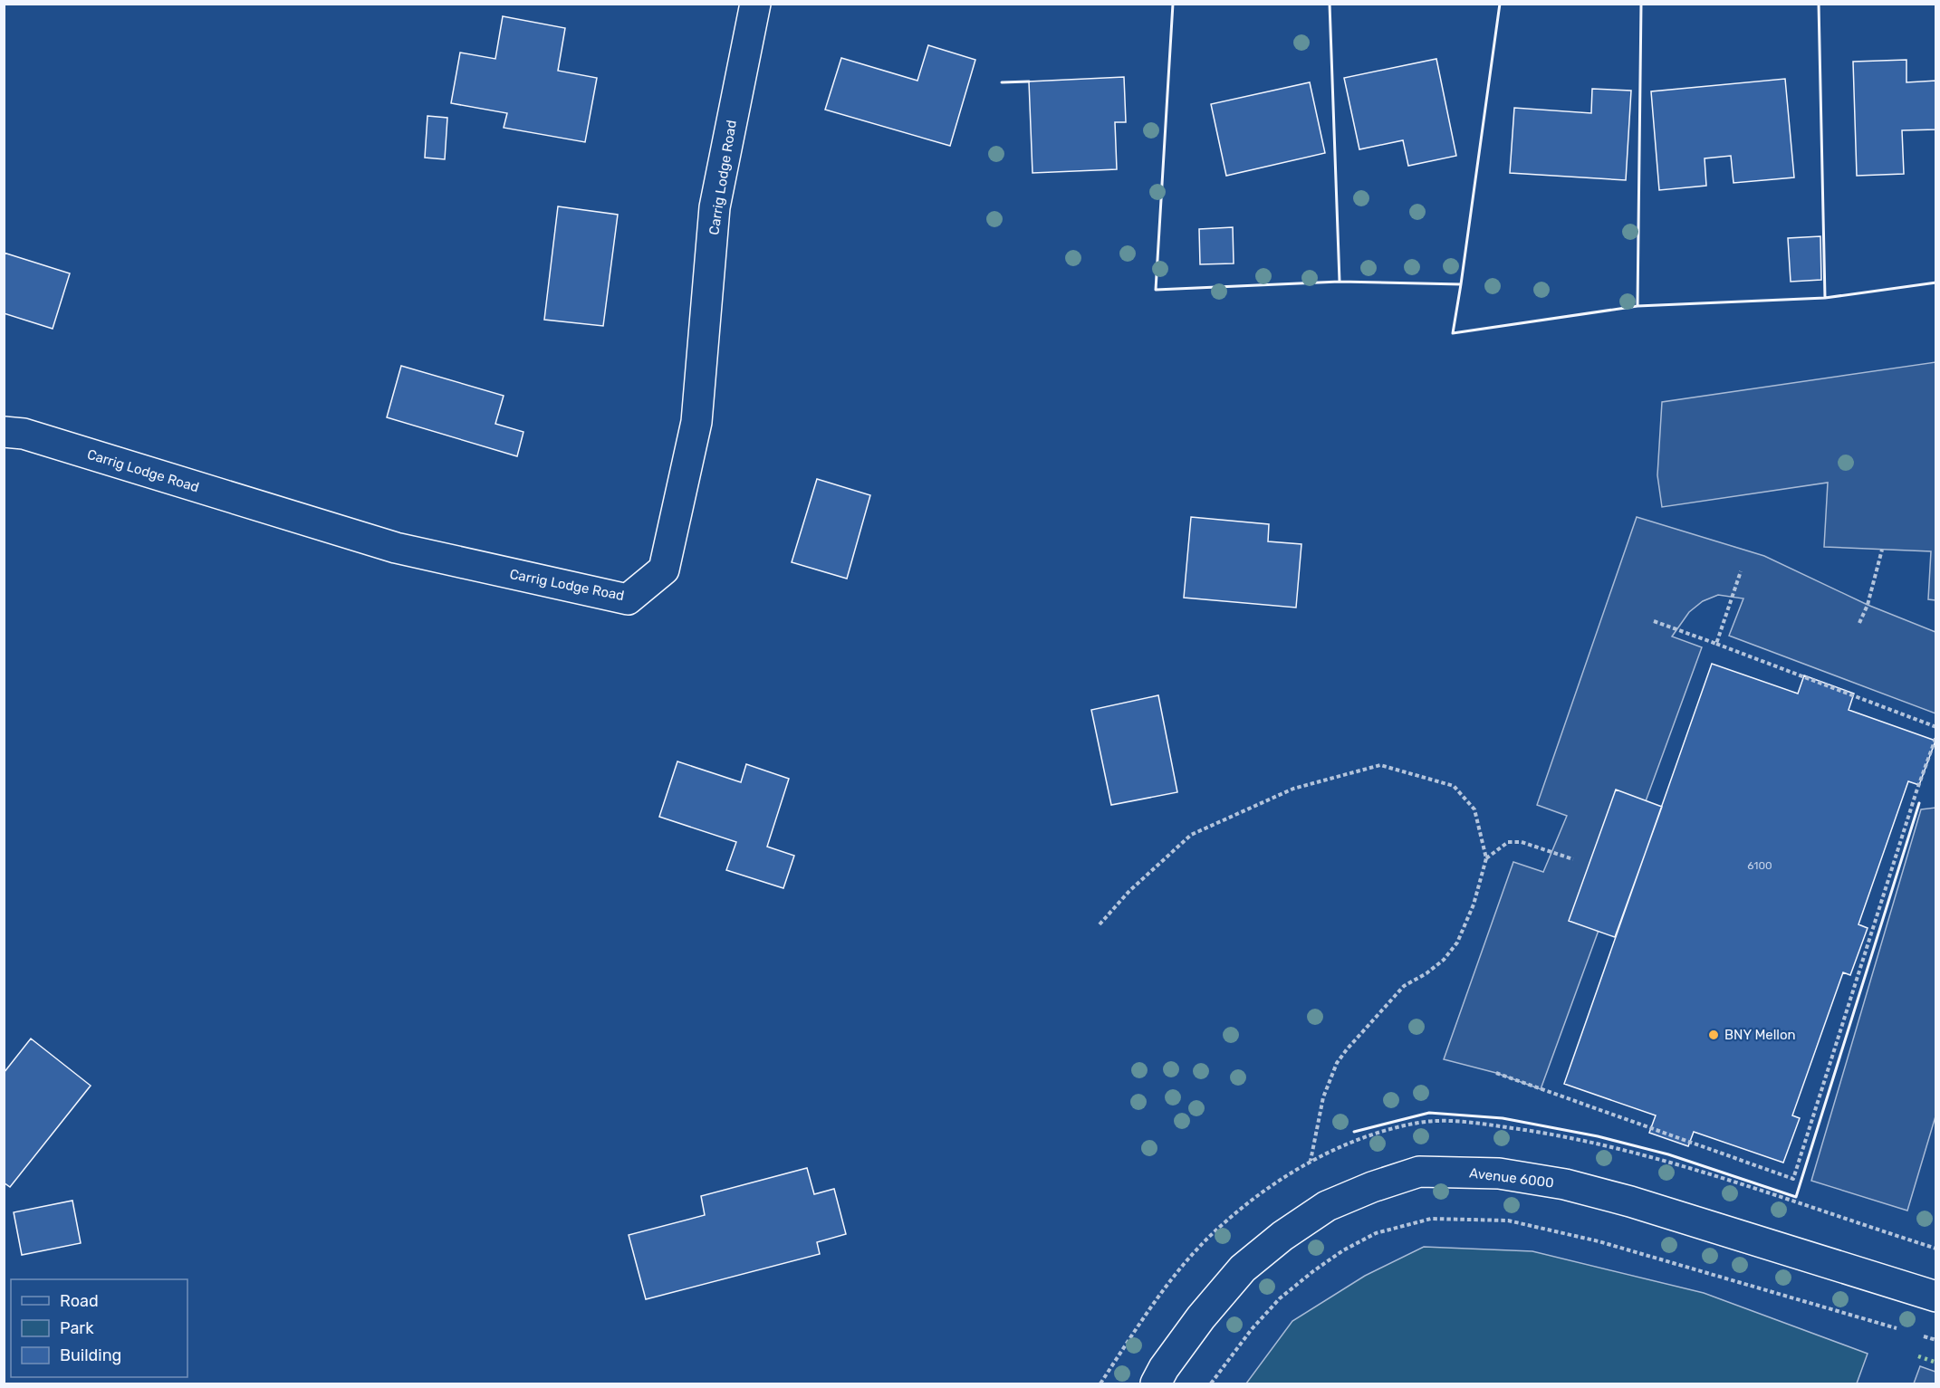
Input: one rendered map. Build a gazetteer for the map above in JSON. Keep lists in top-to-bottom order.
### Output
{
  "streets": {
    "street": ["Carrig Lodge Road", "Avenue 6000"]
  },
  "places": ["BNY Mellon"],
  "house_numbers": ["6100"],
  "legend": ["Road", "Park", "Building"]
}
